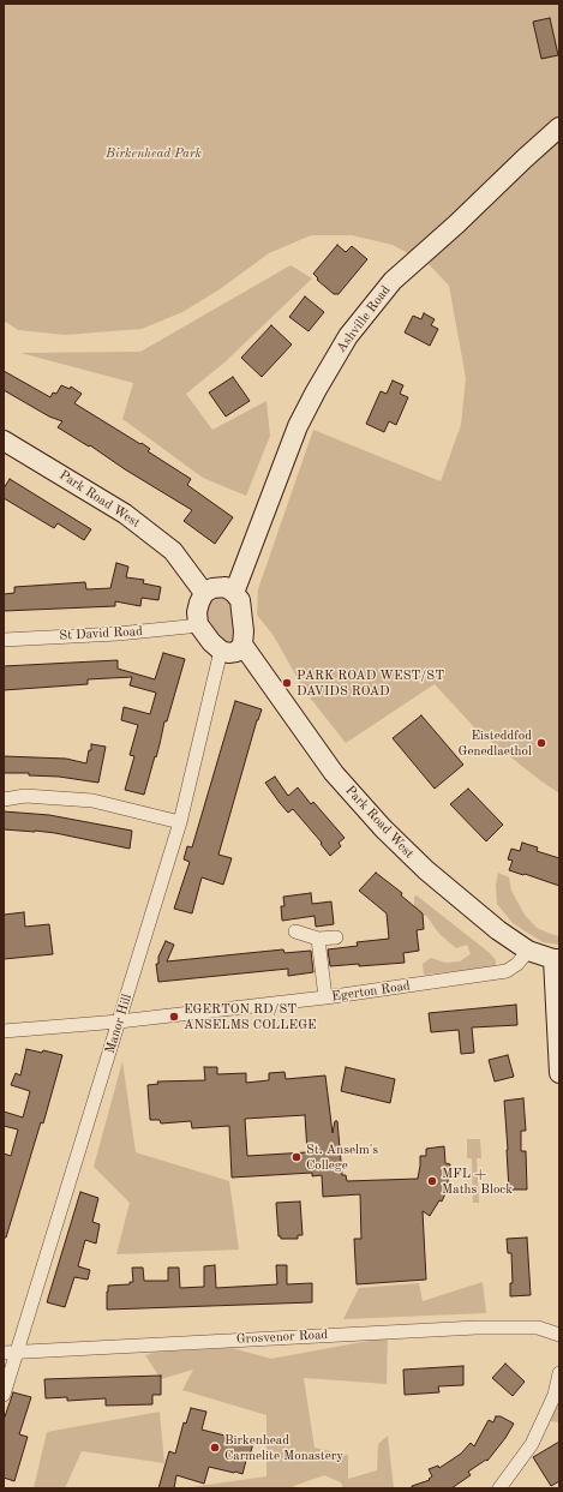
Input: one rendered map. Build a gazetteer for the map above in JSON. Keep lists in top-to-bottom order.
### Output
{
  "streets": {
    "street": [
      "Ashville Road",
      "Park Road West",
      "St David Road",
      "Egerton Road",
      "Manor Hill",
      "Grosvenor Road"
    ]
  },
  "crossings": [
    ["Ashville Road", "Park Road West"],
    ["Ashville Road", "St David Road"],
    ["Ashville Road", "Manor Hill"],
    ["Park Road West", "St David Road"],
    ["Park Road West", "Egerton Road"],
    ["Park Road West", "Manor Hill"],
    ["St David Road", "Manor Hill"],
    ["Egerton Road", "Manor Hill"],
    ["Manor Hill", "Grosvenor Road"]
  ],
  "parks": ["Birkenhead Park"],
  "places": [
    "PARK ROAD WEST/ST DAVIDS ROAD",
    "Eisteddfod Genedlaethol",
    "EGERTON RD/ST ANSELMS COLLEGE",
    "St. Anselm's College",
    "MFL + Maths Block",
    "Birkenhead Carmelite Monastery"
  ]
}
